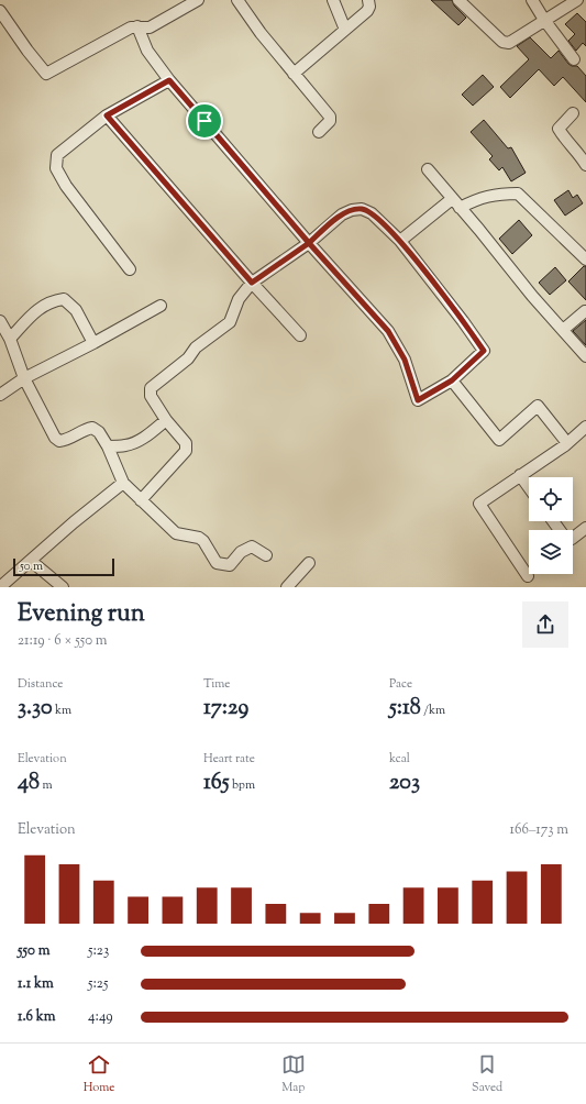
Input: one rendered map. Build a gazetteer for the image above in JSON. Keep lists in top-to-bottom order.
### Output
{
  "scale_bar": "50 m",
  "page": {
    "scale": "50 m",
    "heading": ["Evening run", "21:19 · 6 × 550 m"],
    "stats": [
      ["Distance", "3.30 km"],
      ["Time", "17:29"],
      ["Pace", "5:18 /km"],
      ["Elevation", "48 m"],
      ["Heart rate", "165 bpm"],
      ["kcal", "203"]
    ],
    "chart": ["Elevation", "166–173 m"],
    "list": [
      {
        "name": "550 m",
        "note": "5:23"
      },
      {
        "name": "1.1 km",
        "note": "5:25"
      },
      {
        "name": "1.6 km",
        "note": "4:49"
      }
    ],
    "tabs": ["Home", "Map", "Saved"]
  }
}
